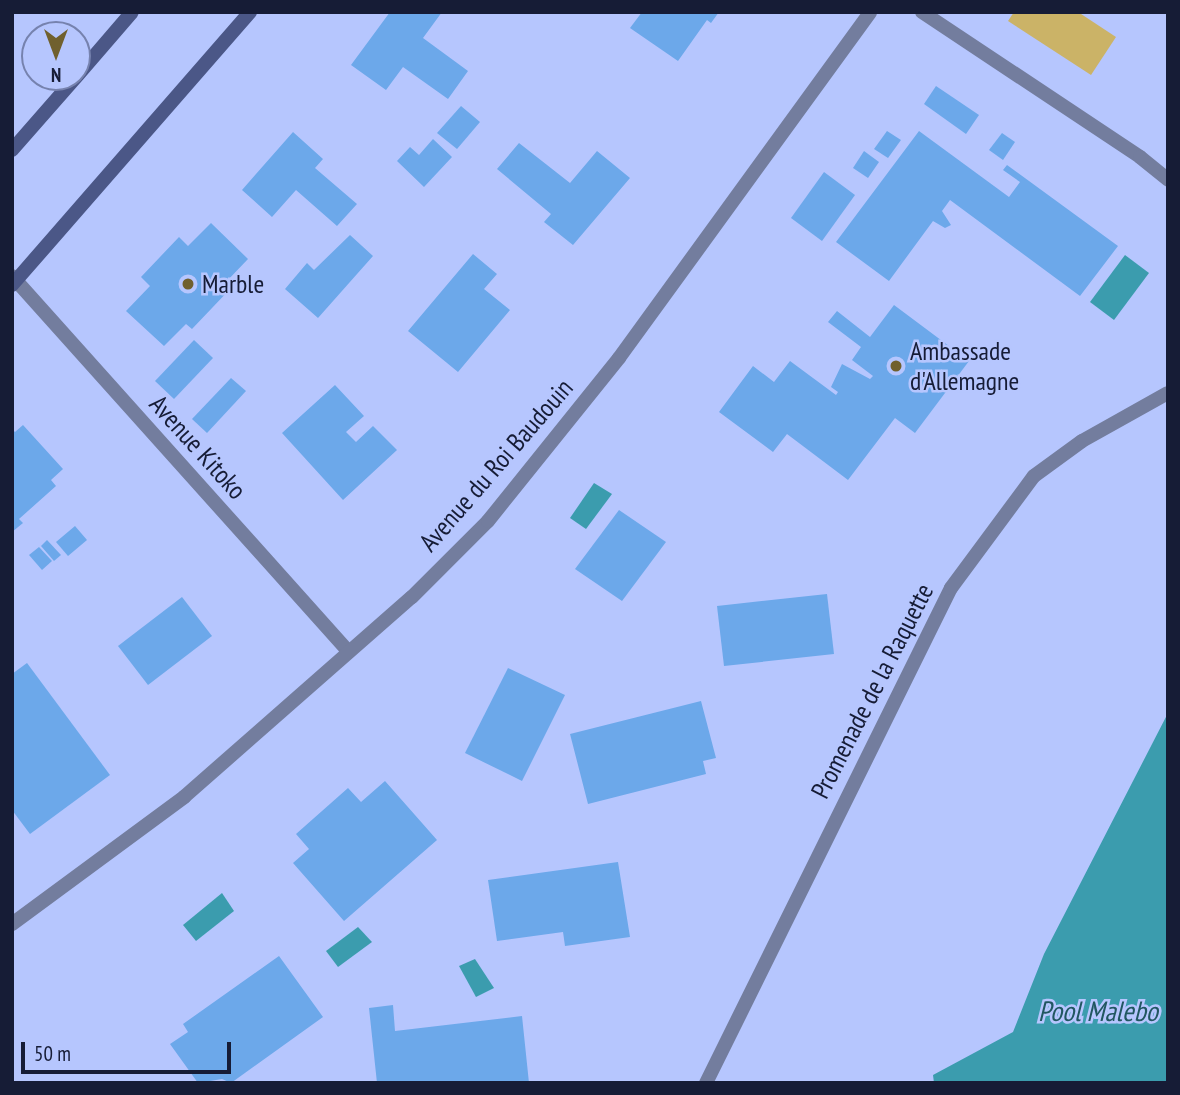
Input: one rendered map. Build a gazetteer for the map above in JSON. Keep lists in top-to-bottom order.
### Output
{
  "streets": {
    "street": ["Avenue Kitoko", "Avenue du Roi Baudouin", "Promenade de la Raquette"]
  },
  "crossings": [
    ["Avenue Kitoko", "Avenue du Roi Baudouin"]
  ],
  "water": ["Pool Malebo"],
  "places": ["Marble", "Ambassade d'Allemagne"],
  "scale_bar": "50 m",
  "north": "bottom"
}
